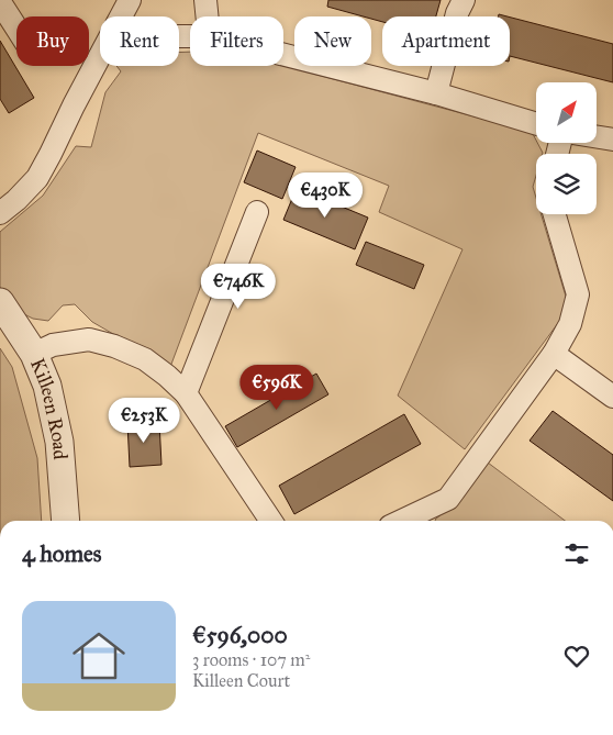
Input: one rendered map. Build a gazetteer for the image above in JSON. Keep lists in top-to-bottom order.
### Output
{
  "streets": {
    "street": ["Killeen Road"]
  },
  "north": "top right",
  "page": {
    "chip": [
      "Buy",
      "Rent",
      "Filters",
      "New",
      "Apartment"
    ],
    "price": [
      "€430K",
      "€746K",
      "€596K",
      "€253K"
    ],
    "heading": "4 homes",
    "list": [
      {
        "name": "€596,000",
        "note": "3 rooms · 107 m² · Killeen Court"
      }
    ]
  }
}
